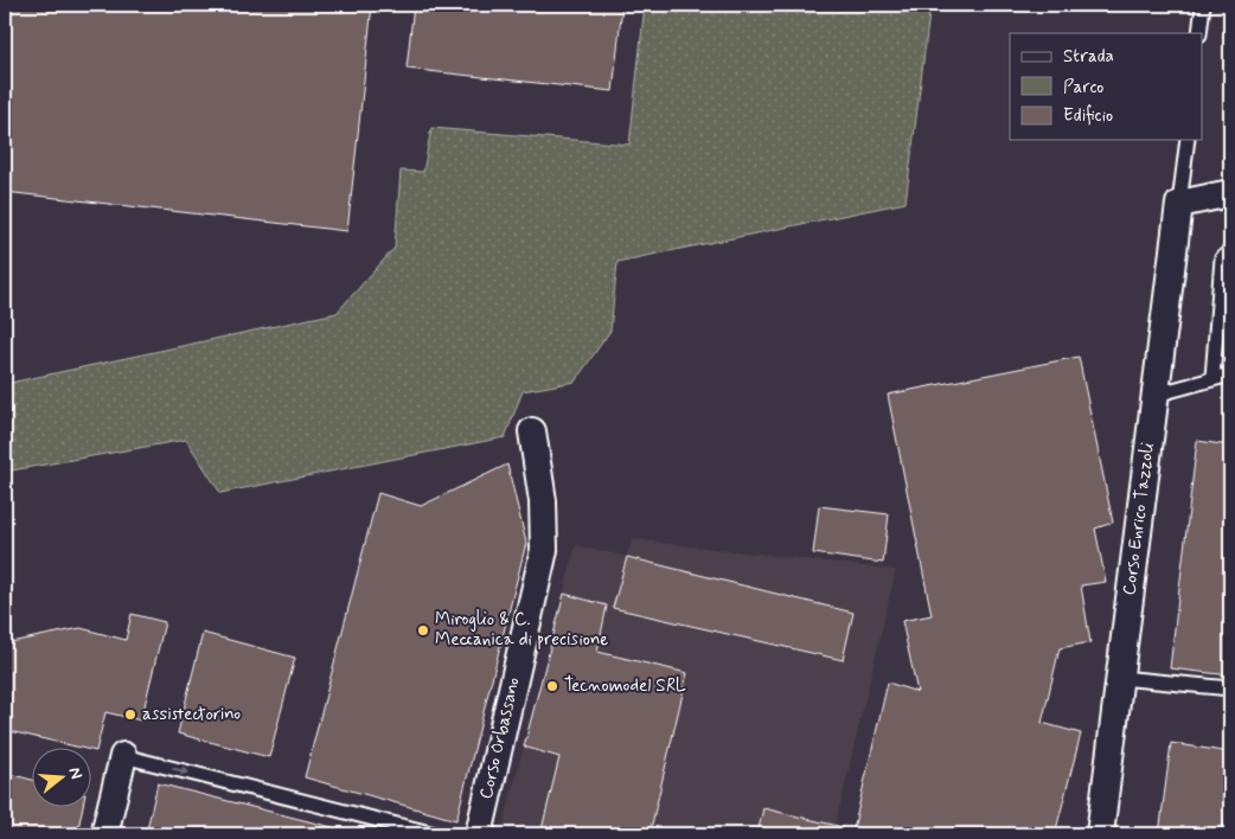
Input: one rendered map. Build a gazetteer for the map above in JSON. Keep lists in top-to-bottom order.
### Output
{
  "streets": {
    "street": ["Corso Enrico Tazzoli", "Corso Orbassano"]
  },
  "places": ["Miroglio & C. Meccanica di precisione", "Tecnomodel SRL", "assistectorino"],
  "legend": ["Strada", "Parco", "Edificio"],
  "north": "right"
}
